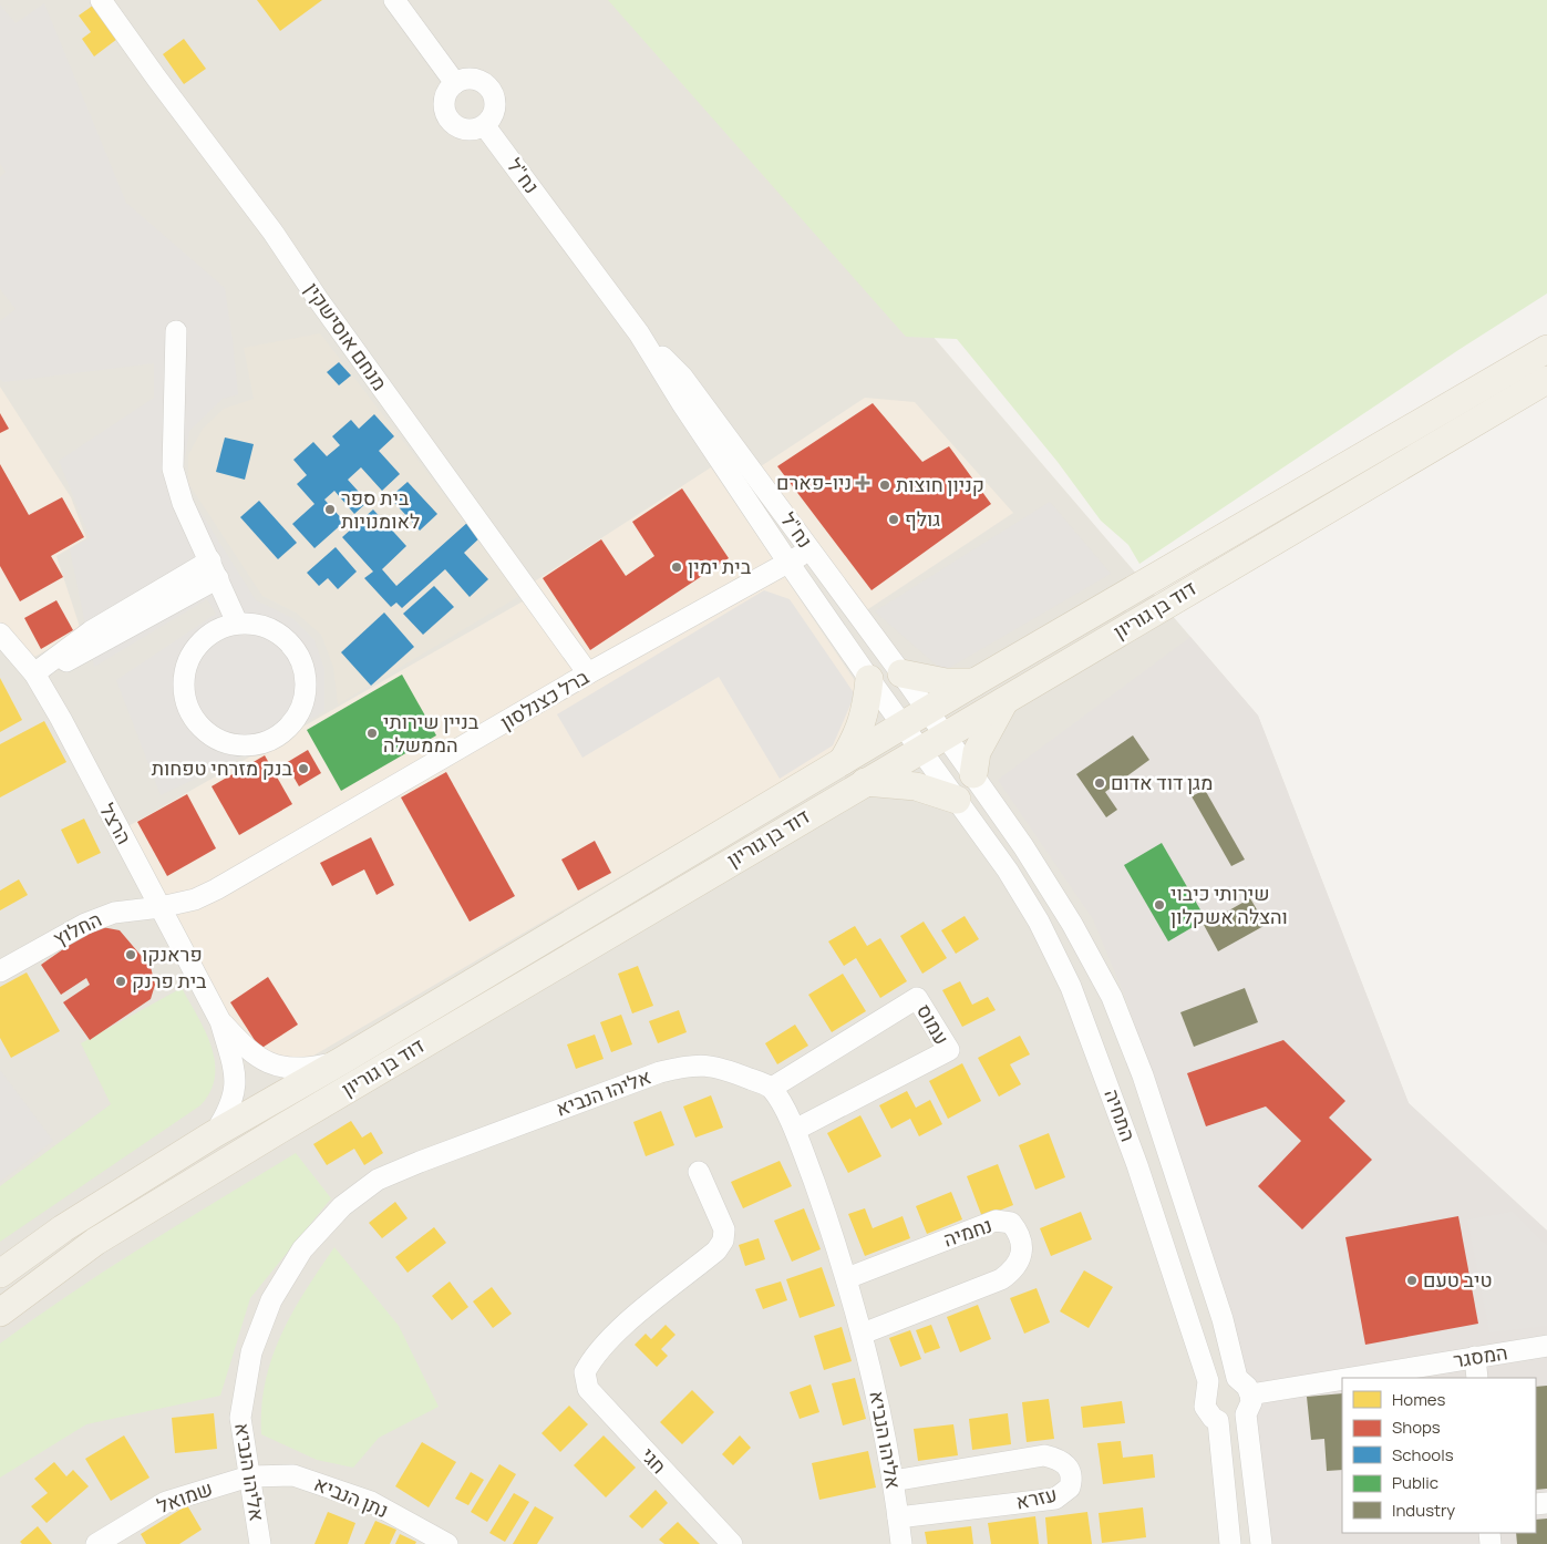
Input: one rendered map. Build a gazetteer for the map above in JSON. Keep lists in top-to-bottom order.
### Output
{
  "streets": {
    "main road": ["דוד בן גוריון"],
    "street": [
      "נח\"ל",
      "מנחם אוסישקין",
      "ברל כצנלסון",
      "הרצל",
      "החלוץ",
      "עמוס",
      "אליהו הנביא",
      "התחיה",
      "נחמיה",
      "המסגר",
      "חגי",
      "שמואל",
      "נתן הנביא",
      "עזרא"
    ]
  },
  "crossings": [
    ["נח\"ל", "דוד בן גוריון"],
    ["נח\"ל", "ברל כצנלסון"],
    ["נח\"ל", "התחיה"],
    ["מנחם אוסישקין", "ברל כצנלסון"],
    ["דוד בן גוריון", "הרצל"],
    ["דוד בן גוריון", "התחיה"],
    ["ברל כצנלסון", "הרצל"],
    ["ברל כצנלסון", "החלוץ"],
    ["הרצל", "החלוץ"],
    ["עמוס", "אליהו הנביא"],
    ["אליהו הנביא", "נחמיה"],
    ["אליהו הנביא", "שמואל"],
    ["אליהו הנביא", "נתן הנביא"],
    ["אליהו הנביא", "עזרא"],
    ["התחיה", "המסגר"],
    ["שמואל", "נתן הנביא"]
  ],
  "places": {
    "health": ["ניו-פארם"],
    "other": [
      "קניון חוצות",
      "בית ספר לאומנויות",
      "גולף",
      "בית ימין",
      "בניין שירותי הממשלה",
      "בנק מזרחי טפחות",
      "מגן דוד אדום",
      "שירותי כיבוי והצלה אשקלון",
      "פראנקו",
      "בית פרנק",
      "טיב טעם"
    ]
  },
  "legend": [
    "Homes",
    "Shops",
    "Schools",
    "Public",
    "Industry"
  ]
}
